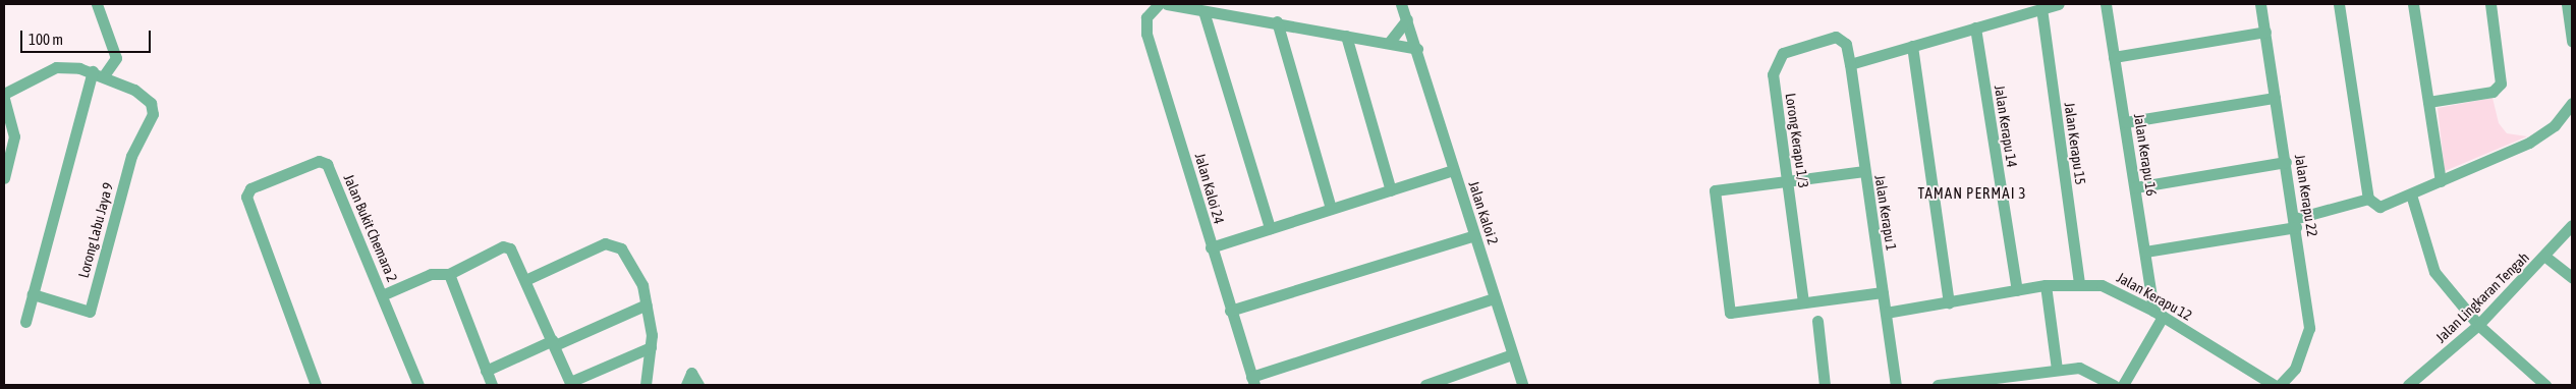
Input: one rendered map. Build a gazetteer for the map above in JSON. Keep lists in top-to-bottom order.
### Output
{
  "streets": {
    "street": [
      "Jalan Kerapu 14",
      "Lorong Kerapu 1/3",
      "Jalan Kerapu 15",
      "Jalan Kerapu 16",
      "Jalan Kaloi 24",
      "Jalan Kerapu 22",
      "Jalan Kaloi 2",
      "Jalan Kerapu 1",
      "Jalan Bukit Chemara 2",
      "Lorong Labu Jaya 9",
      "Jalan Kerapu 12",
      "Jalan Lingkaran Tengah"
    ]
  },
  "crossings": [
    ["Jalan Kerapu 14", "Jalan Kerapu 12"],
    ["Lorong Kerapu 1/3", "Jalan Kerapu 1"],
    ["Jalan Kerapu 15", "Jalan Kerapu 12"],
    ["Jalan Kerapu 16", "Jalan Kerapu 12"],
    ["Jalan Kerapu 1", "Jalan Kerapu 12"]
  ],
  "districts": ["TAMAN PERMAI 3"],
  "scale_bar": "100 m"
}
